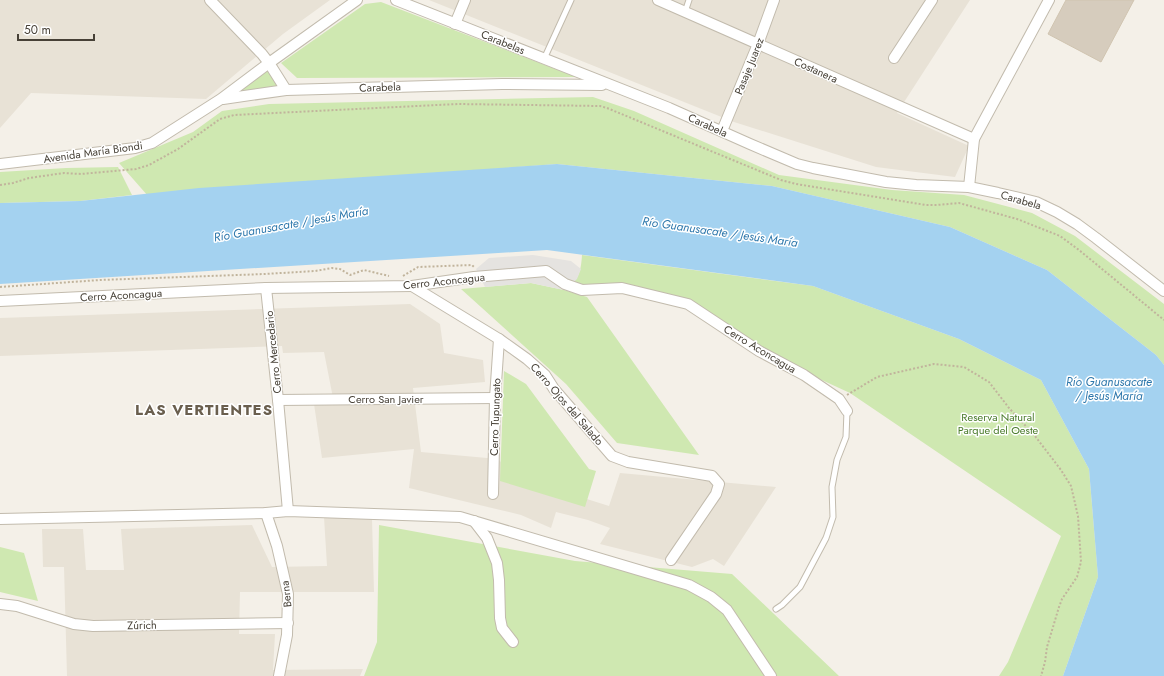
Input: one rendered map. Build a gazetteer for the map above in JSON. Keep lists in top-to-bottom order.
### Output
{
  "streets": {
    "street": [
      "Carabelas",
      "Pasaje Juarez",
      "Costanera",
      "Carabela",
      "Avenida María Biondi",
      "Cerro Aconcagua",
      "Cerro Mercedario",
      "Cerro San Javier",
      "Cerro Ojos del Salado",
      "Cerro Tupungato",
      "Berna",
      "Zúrich"
    ]
  },
  "crossings": [
    ["Carabelas", "Carabela"],
    ["Pasaje Juarez", "Costanera"],
    ["Pasaje Juarez", "Carabela"],
    ["Carabela", "Avenida María Biondi"],
    ["Cerro Aconcagua", "Cerro Mercedario"],
    ["Cerro Aconcagua", "Cerro Ojos del Salado"],
    ["Cerro Mercedario", "Cerro San Javier"],
    ["Cerro San Javier", "Cerro Tupungato"],
    ["Cerro Ojos del Salado", "Cerro Tupungato"],
    ["Berna", "Zúrich"]
  ],
  "districts": ["LAS VERTIENTES"],
  "water": ["Río Guanusacate / Jesús María"],
  "parks": ["Reserva Natural Parque del Oeste"],
  "scale_bar": "50 m"
}
